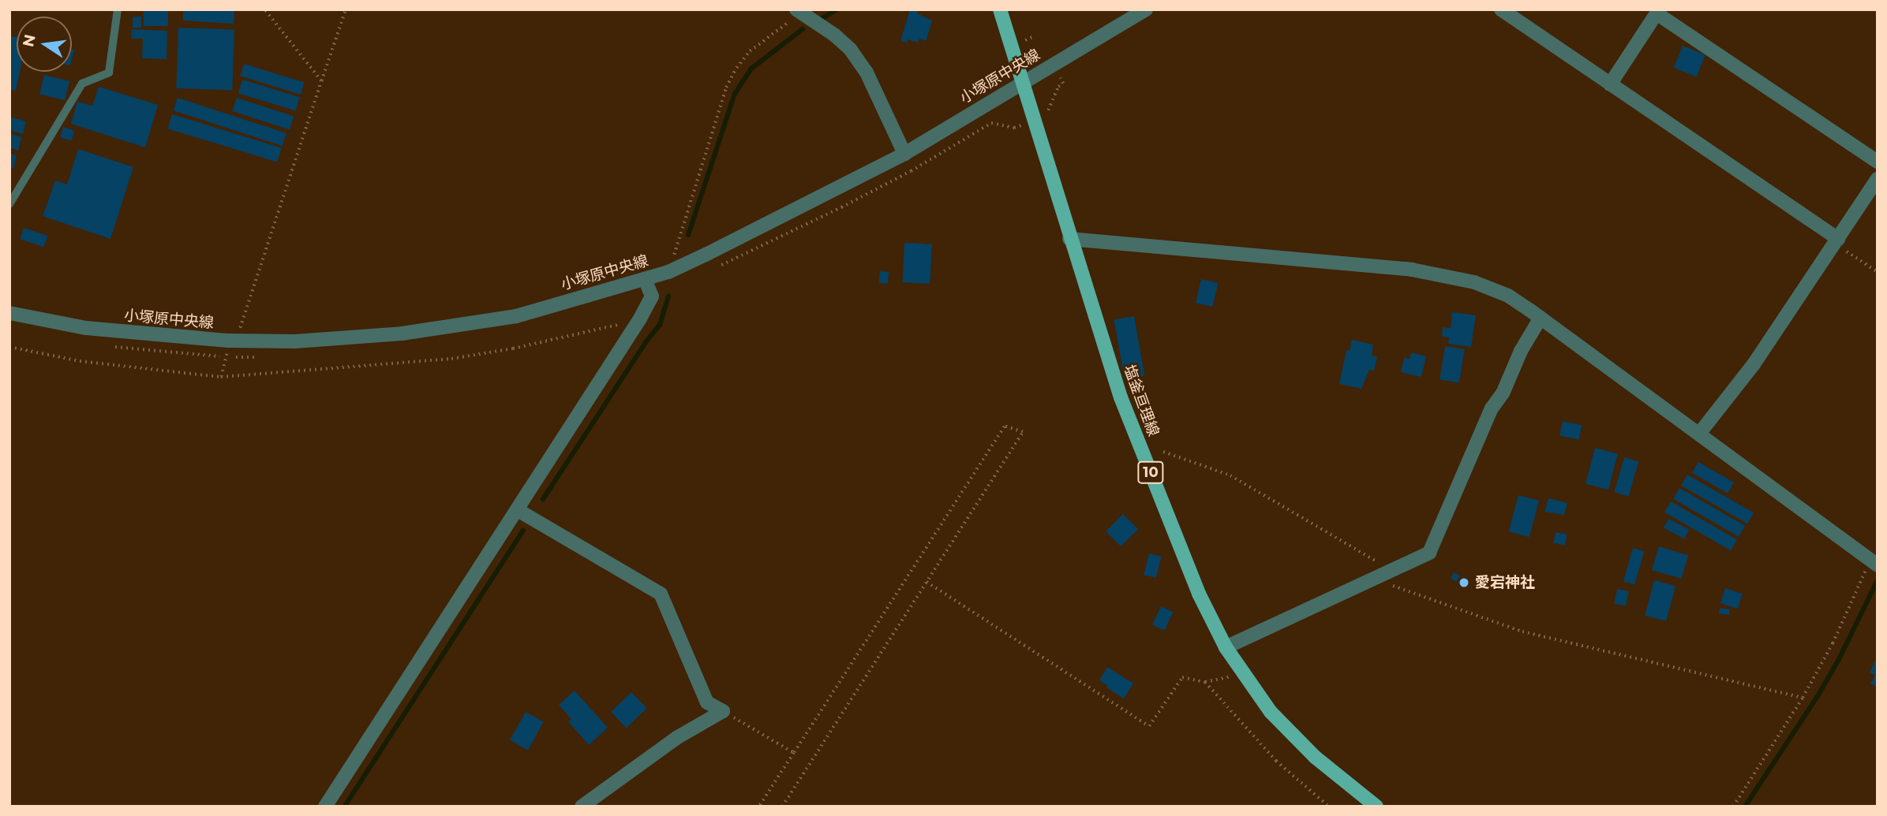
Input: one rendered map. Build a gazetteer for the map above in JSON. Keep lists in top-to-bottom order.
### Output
{
  "streets": {
    "main road": ["塩釜亘理線", "10"],
    "street": ["小塚原中央線"]
  },
  "crossings": [
    ["小塚原中央線", "塩釜亘理線"]
  ],
  "places": ["愛宕神社"],
  "north": "left"
}
